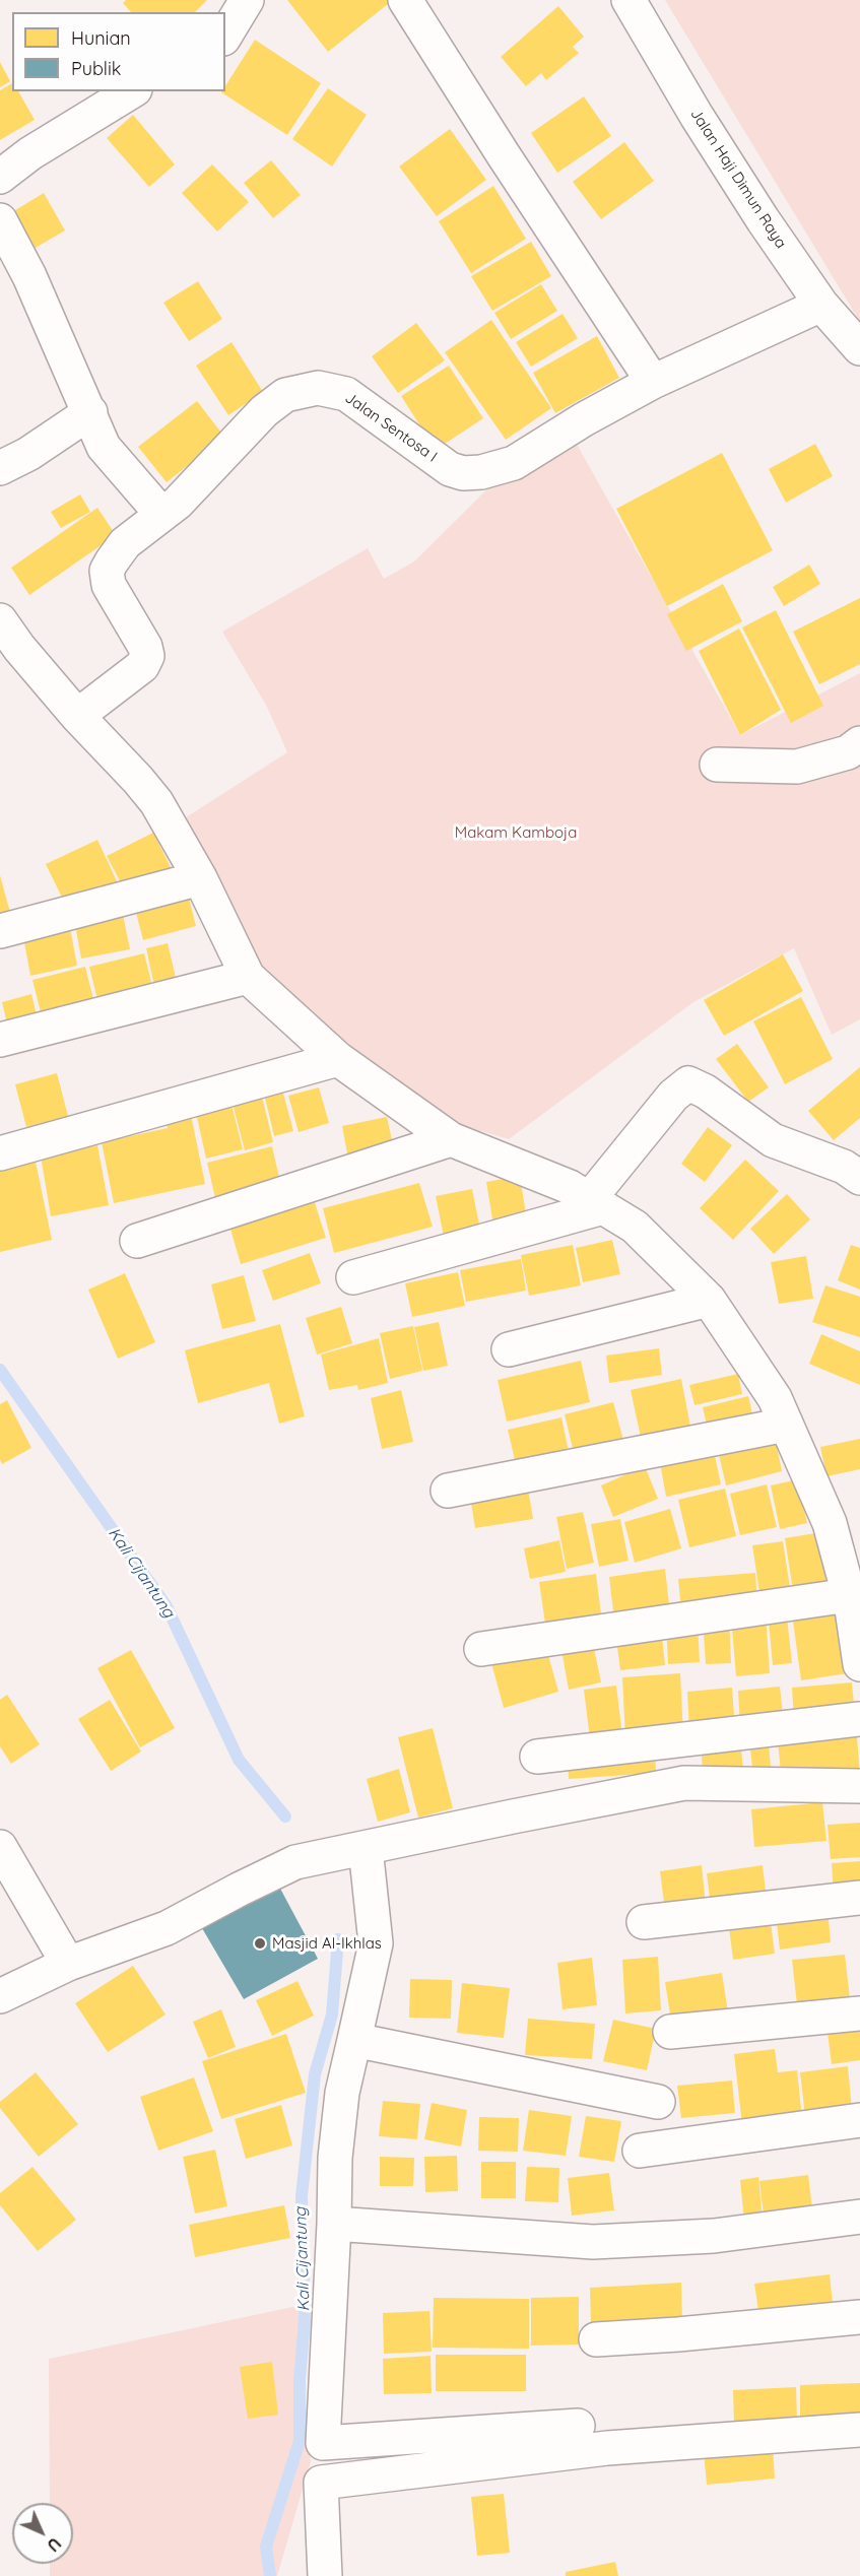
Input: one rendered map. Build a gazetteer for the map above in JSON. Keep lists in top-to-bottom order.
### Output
{
  "streets": {
    "street": ["Jalan Haji Dimun Raya", "Jalan Sentosa I"]
  },
  "crossings": [
    ["Jalan Haji Dimun Raya", "Jalan Sentosa I"]
  ],
  "water": ["Kali Cijantung"],
  "parks": ["Makam Kamboja"],
  "places": ["Masjid Al-Ikhlas"],
  "legend": ["Hunian", "Publik"],
  "north": "bottom right"
}
